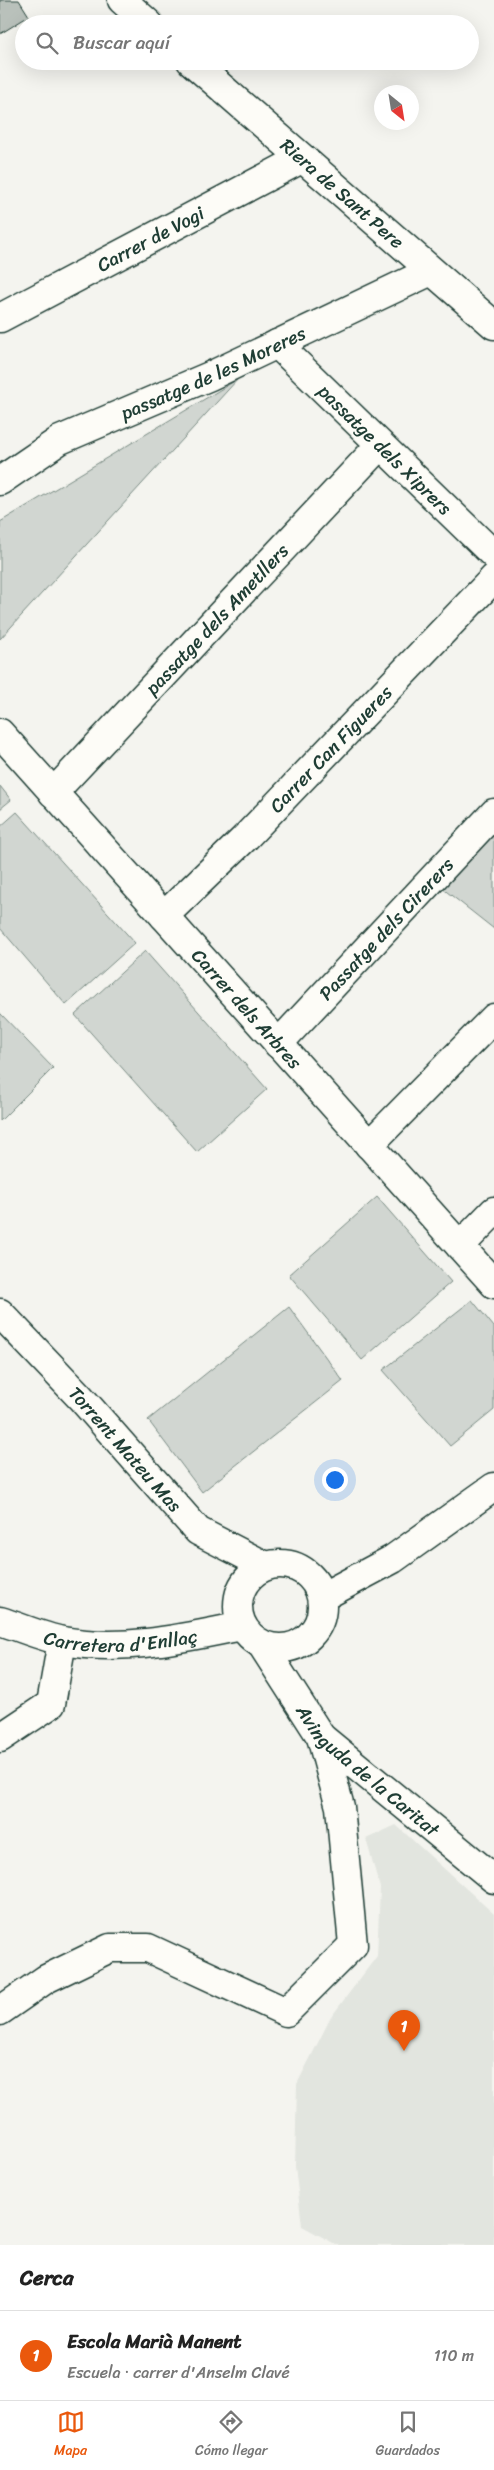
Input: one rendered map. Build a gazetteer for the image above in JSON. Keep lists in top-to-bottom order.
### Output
{
  "streets": {
    "street": [
      "Riera de Sant Pere",
      "Carrer de Vogi",
      "passatge de les Moreres",
      "passatge dels Xiprers",
      "passatge dels Ametllers",
      "Carrer Can Figueres",
      "Passatge dels Cirerers",
      "Carrer dels Arbres",
      "Torrent Mateu Mas",
      "Carretera d'Enllaç",
      "Avinguda de la Caritat"
    ]
  },
  "crossings": [
    ["Riera de Sant Pere", "Carrer de Vogi"],
    ["Riera de Sant Pere", "passatge de les Moreres"],
    ["passatge de les Moreres", "passatge dels Xiprers"],
    ["passatge dels Xiprers", "passatge dels Ametllers"],
    ["passatge dels Xiprers", "Carrer Can Figueres"],
    ["passatge dels Ametllers", "Carrer dels Arbres"],
    ["Carrer Can Figueres", "Carrer dels Arbres"],
    ["Passatge dels Cirerers", "Carrer dels Arbres"],
    ["Torrent Mateu Mas", "Carretera d'Enllaç"],
    ["Torrent Mateu Mas", "Avinguda de la Caritat"],
    ["Carretera d'Enllaç", "Avinguda de la Caritat"]
  ],
  "north": "bottom right",
  "page": {
    "search": "Buscar aquí",
    "pins": "1",
    "heading": "Cerca",
    "list": [
      {
        "mark": "1",
        "name": "Escola Marià Manent",
        "note": "Escuela · carrer d'Anselm Clavé",
        "value": "110 m"
      }
    ],
    "nav": ["Mapa", "Cómo llegar", "Guardados"]
  }
}
